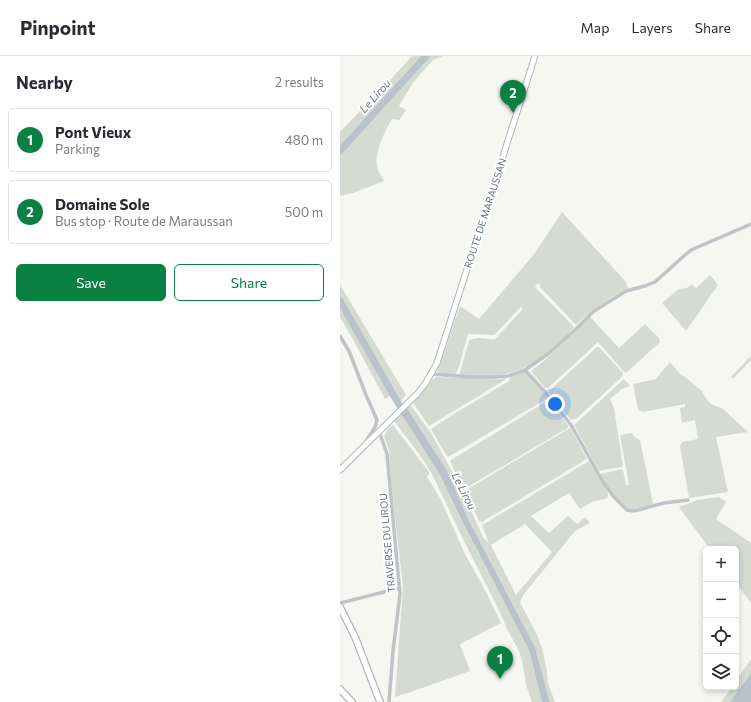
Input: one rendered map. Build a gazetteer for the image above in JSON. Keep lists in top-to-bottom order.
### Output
{
  "streets": {
    "main road": ["ROUTE DE MARAUSSAN"],
    "street": ["TRAVERSE DU LIROU"]
  },
  "crossings": [
    ["ROUTE DE MARAUSSAN", "TRAVERSE DU LIROU"]
  ],
  "water": ["Le Lirou"],
  "page": {
    "header": "Pinpoint",
    "nav": ["Map", "Layers", "Share"],
    "heading": ["Nearby", "2 results"],
    "pins": ["2", "1"],
    "list": [
      {
        "mark": "1",
        "name": "Pont Vieux",
        "note": "Parking",
        "value": "480 m"
      },
      {
        "mark": "2",
        "name": "Domaine Sole",
        "note": "Bus stop · Route de Maraussan",
        "value": "500 m"
      }
    ],
    "buttons": ["Save", "Share"],
    "map_buttons": ["+", "−"]
  }
}
